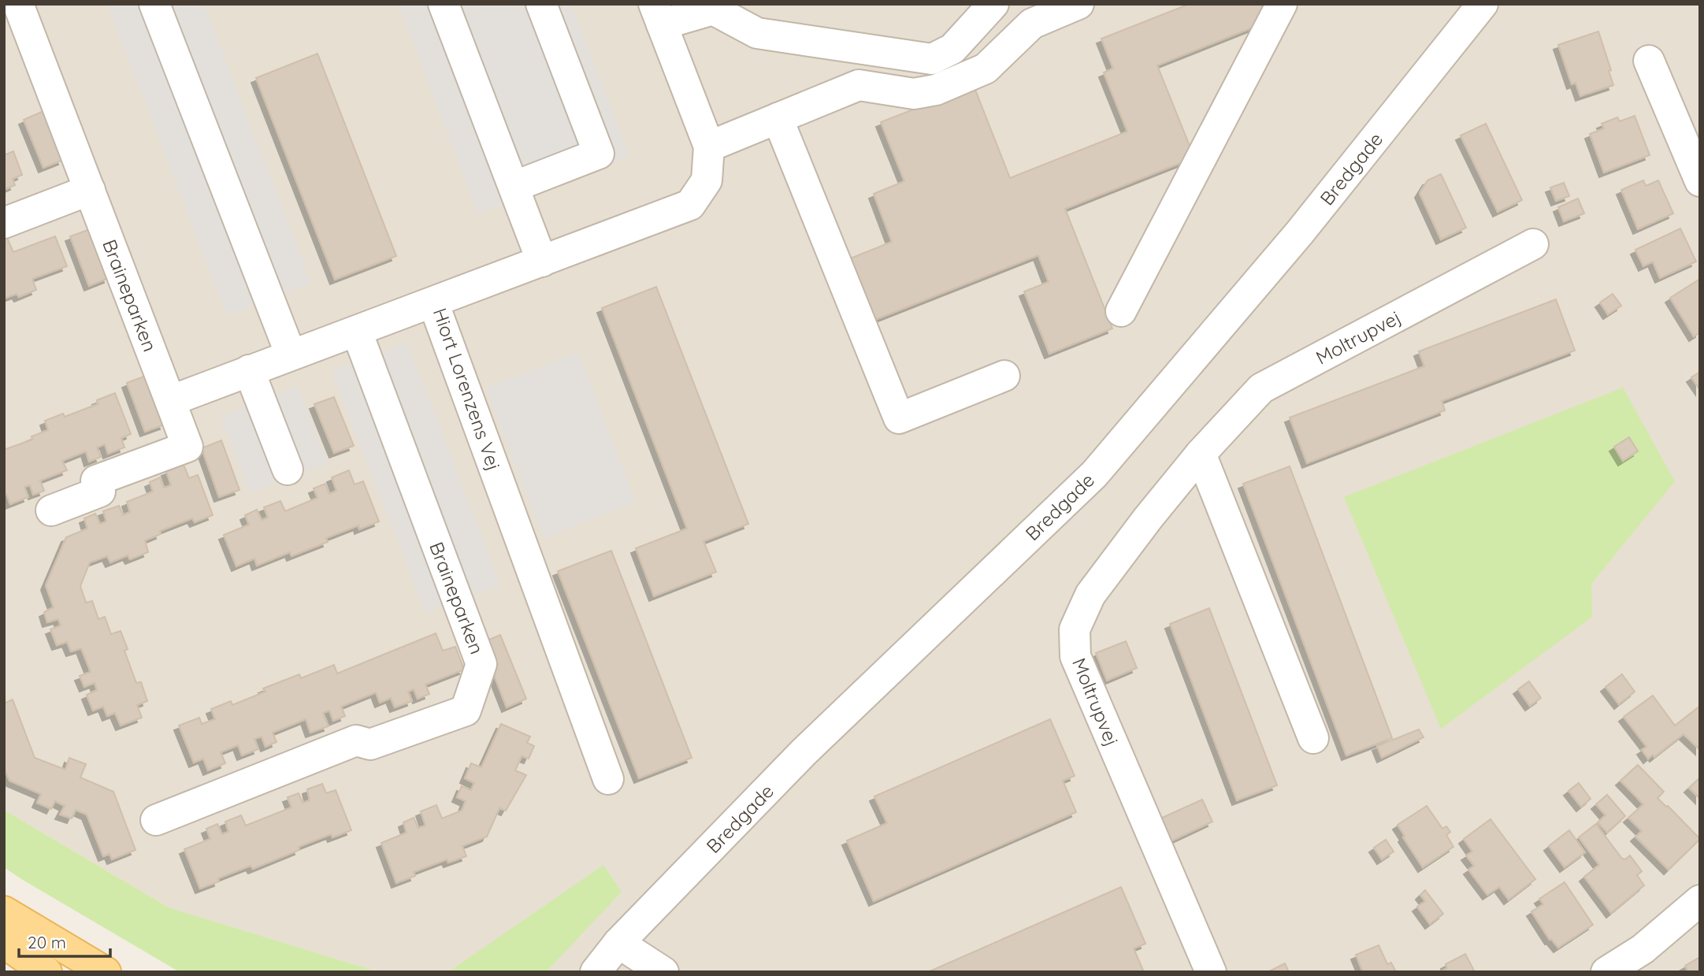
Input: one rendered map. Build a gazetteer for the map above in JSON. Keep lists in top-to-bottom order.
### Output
{
  "streets": {
    "street": [
      "Bredgade",
      "Braineparken",
      "Moltrupvej",
      "Hiort Lorenzens Vej"
    ]
  },
  "scale_bar": "20 m"
}
